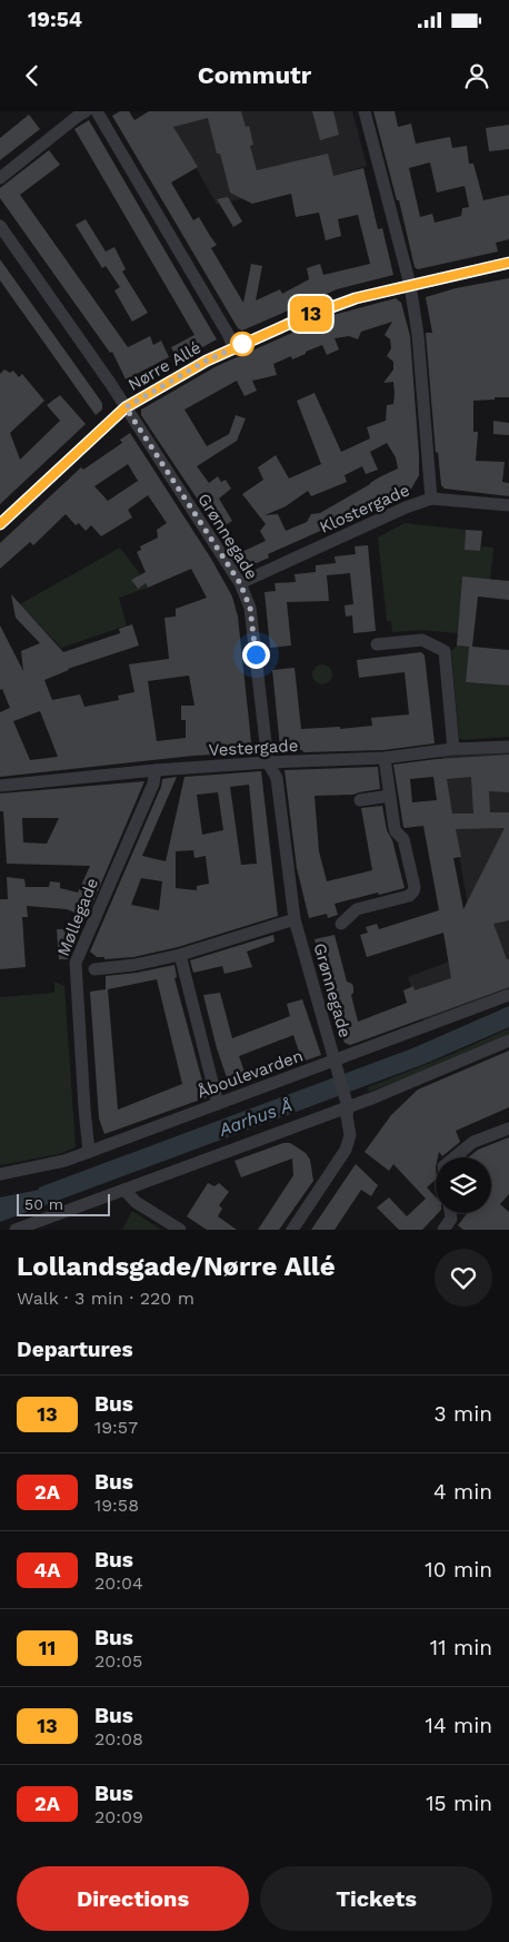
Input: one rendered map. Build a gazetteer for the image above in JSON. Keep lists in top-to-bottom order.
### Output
{
  "streets": {
    "street": [
      "Nørre Allé",
      "Klostergade",
      "Grønnegade",
      "Vestergade",
      "Møllegade",
      "Åboulevarden"
    ]
  },
  "crossings": [
    ["Nørre Allé", "Grønnegade"],
    ["Klostergade", "Grønnegade"],
    ["Grønnegade", "Vestergade"],
    ["Grønnegade", "Åboulevarden"],
    ["Vestergade", "Møllegade"],
    ["Møllegade", "Åboulevarden"]
  ],
  "water": ["Aarhus Å"],
  "lines": ["bus line 13"],
  "scale_bar": "50 m",
  "page": {
    "status": "19:54",
    "header": "Commutr",
    "on_map": "13",
    "scale": "50 m",
    "heading": [
      ["Lollandsgade/Nørre Allé", "Walk · 3 min · 220 m"],
      "Departures"
    ],
    "list": [
      {
        "mark": "13",
        "name": "Bus",
        "note": "19:57",
        "value": "3 min"
      },
      {
        "mark": "2A",
        "name": "Bus",
        "note": "19:58",
        "value": "4 min"
      },
      {
        "mark": "4A",
        "name": "Bus",
        "note": "20:04",
        "value": "10 min"
      },
      {
        "mark": "11",
        "name": "Bus",
        "note": "20:05",
        "value": "11 min"
      },
      {
        "mark": "13",
        "name": "Bus",
        "note": "20:08",
        "value": "14 min"
      },
      {
        "mark": "2A",
        "name": "Bus",
        "note": "20:09",
        "value": "15 min"
      }
    ],
    "buttons": ["Directions", "Tickets"]
  }
}
